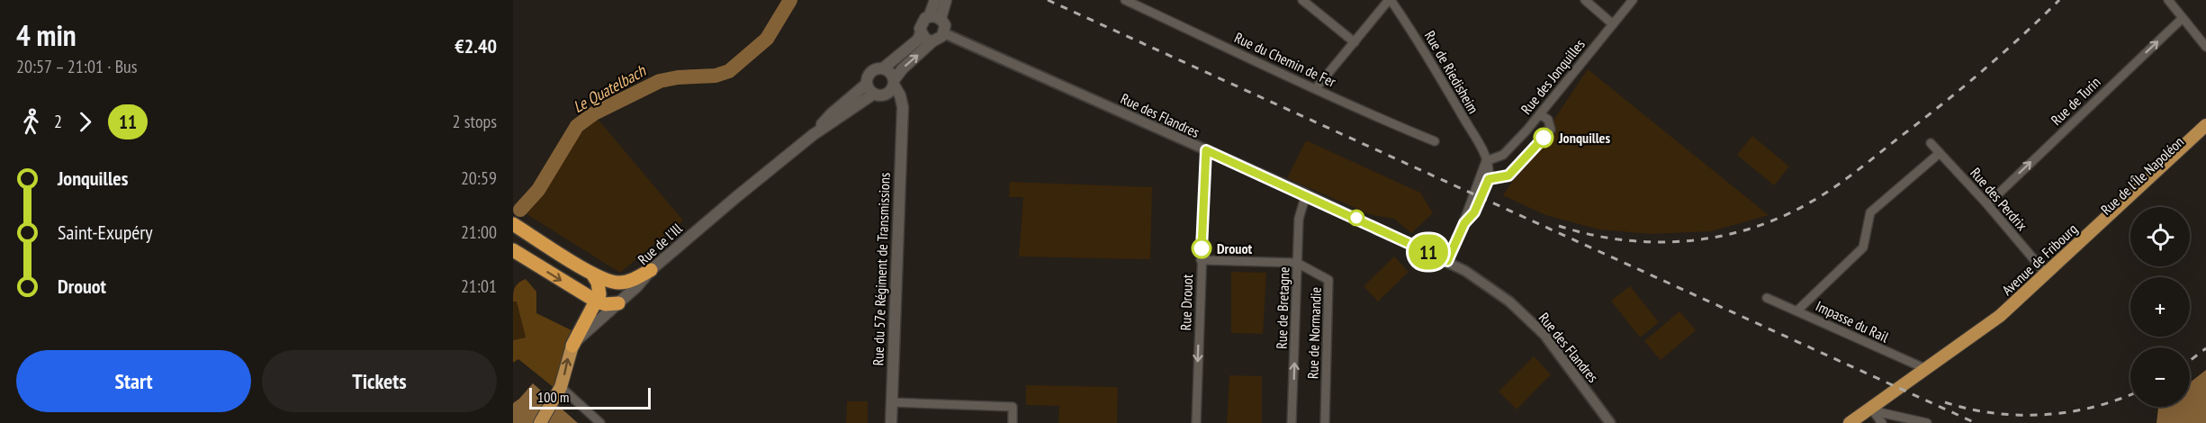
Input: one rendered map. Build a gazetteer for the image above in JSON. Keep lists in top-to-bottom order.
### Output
{
  "streets": {
    "main road": [
      "Rue de l'Île Napoléon",
      "Rue de l'Ill",
      "Avenue de Fribourg",
      "Rue du 57e Régiment de Transmissions"
    ],
    "street": [
      "Rue du Chemin de Fer",
      "Rue de Riedisheim",
      "Rue des Jonquilles",
      "Rue de Turin",
      "Rue des Flandres",
      "Rue des Perdrix",
      "Rue Drouot",
      "Rue de Bretagne",
      "Impasse du Rail",
      "Rue de Normandie"
    ]
  },
  "crossings": [
    ["Rue de Riedisheim", "Rue des Jonquilles"],
    ["Rue de Turin", "Rue des Perdrix"],
    ["Rue des Flandres", "Rue Drouot"],
    ["Rue des Flandres", "Rue de Bretagne"],
    ["Rue de l'Île Napoléon", "Rue des Perdrix"],
    ["Rue de l'Île Napoléon", "Avenue de Fribourg"],
    ["Rue des Perdrix", "Avenue de Fribourg"],
    ["Rue de l'Ill", "Rue du 57e Régiment de Transmissions"],
    ["Avenue de Fribourg", "Impasse du Rail"],
    ["Rue Drouot", "Rue de Normandie"],
    ["Rue de Bretagne", "Rue de Normandie"]
  ],
  "one_way": ["Rue de Turin", "Rue Drouot", "Rue de Bretagne"],
  "water": ["Le Quatelbach"],
  "places": ["Jonquilles", "Drouot"],
  "lines": ["bus line 11"],
  "scale_bar": "100 m",
  "page": {
    "heading": ["4 min", "20:57 – 21:01 · Bus", "€2.40"],
    "on_map": "11",
    "legs": ["2", "11", "2 stops"],
    "list": [
      {
        "name": "Jonquilles",
        "value": "20:59"
      },
      {
        "name": "Saint-Exupéry",
        "value": "21:00"
      },
      {
        "name": "Drouot",
        "value": "21:01"
      }
    ],
    "map_buttons": ["+", "−"],
    "buttons": ["Start", "Tickets"],
    "scale": "100 m"
  }
}
